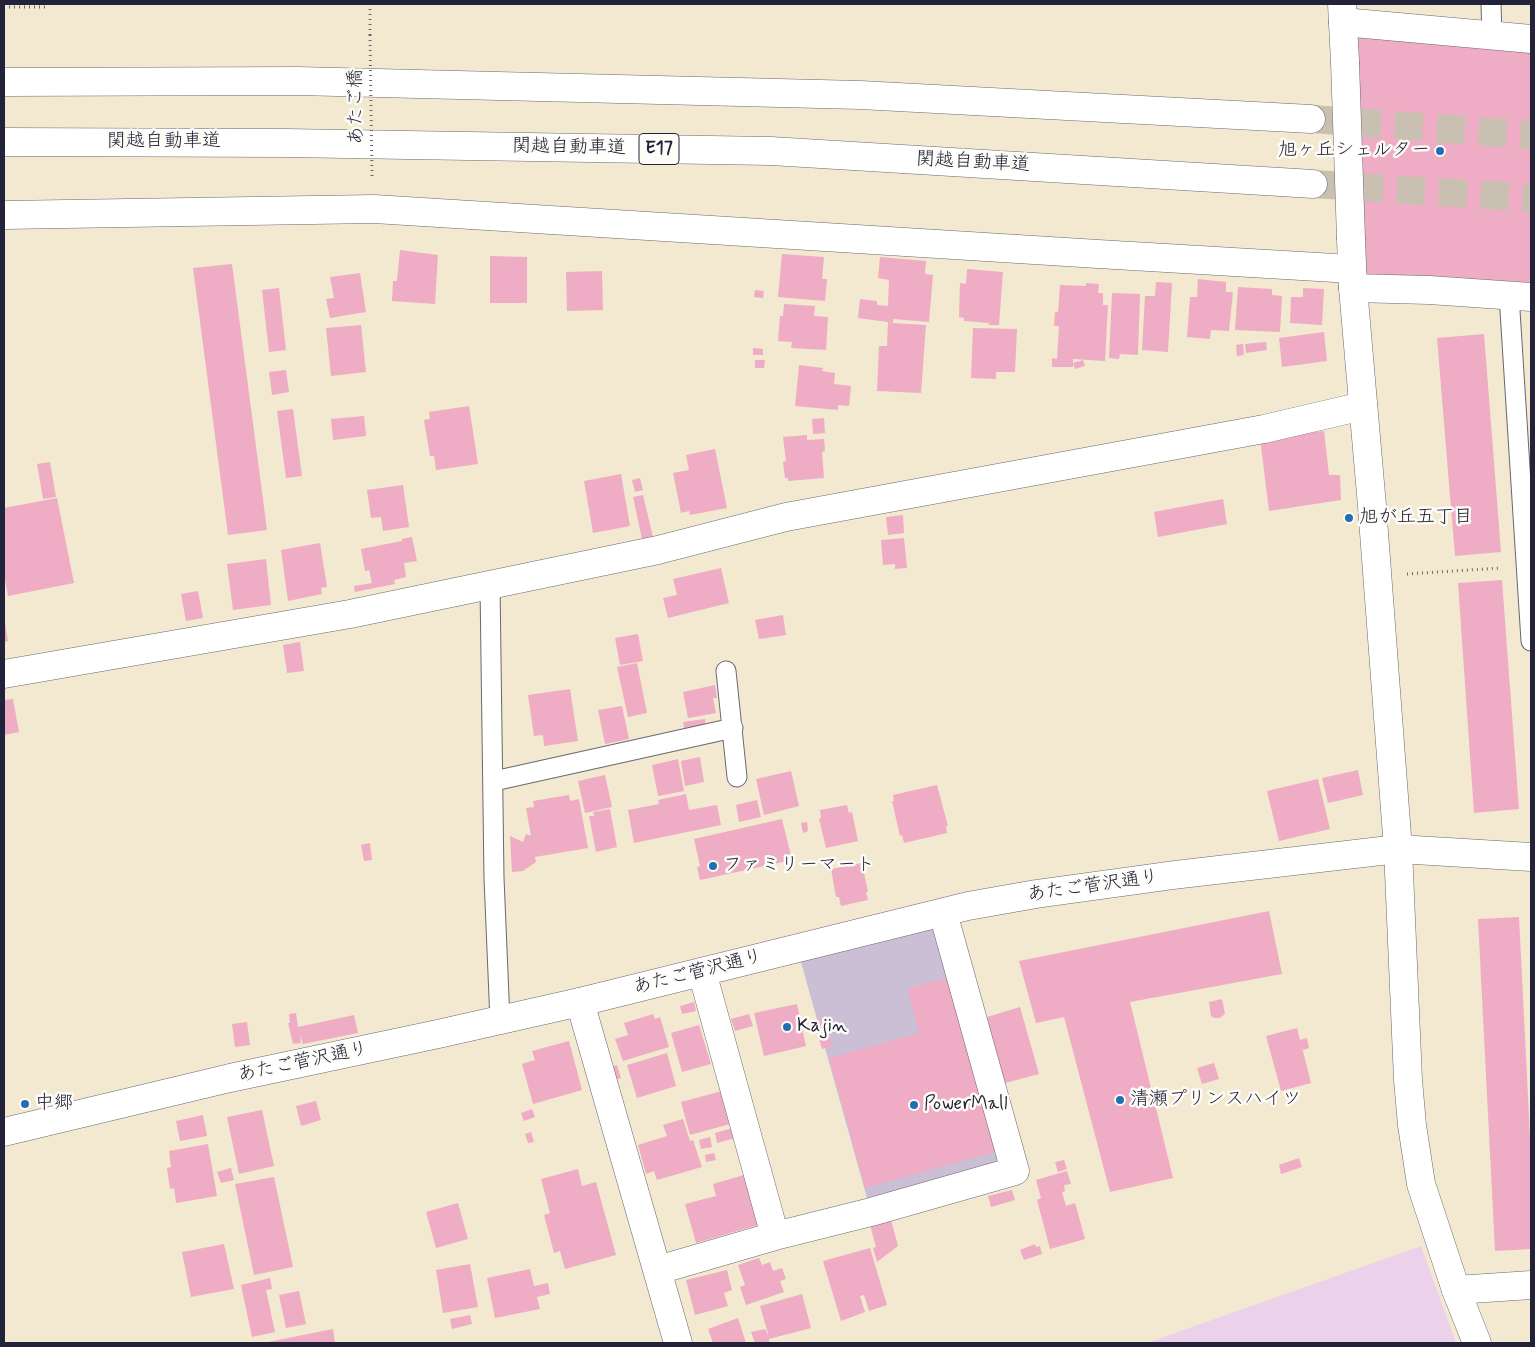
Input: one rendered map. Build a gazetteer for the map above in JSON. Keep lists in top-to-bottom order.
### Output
{
  "streets": {
    "main road": ["関越自動車道", "E17", "あたご菅沢通り"],
    "path": ["あたご橋"]
  },
  "places": [
    "旭ヶ丘シェルター",
    "旭が丘五丁目",
    "ファミリーマート",
    "Kajin",
    "清瀬プリンスハイツ",
    "中郷",
    "PowerMall"
  ]
}
